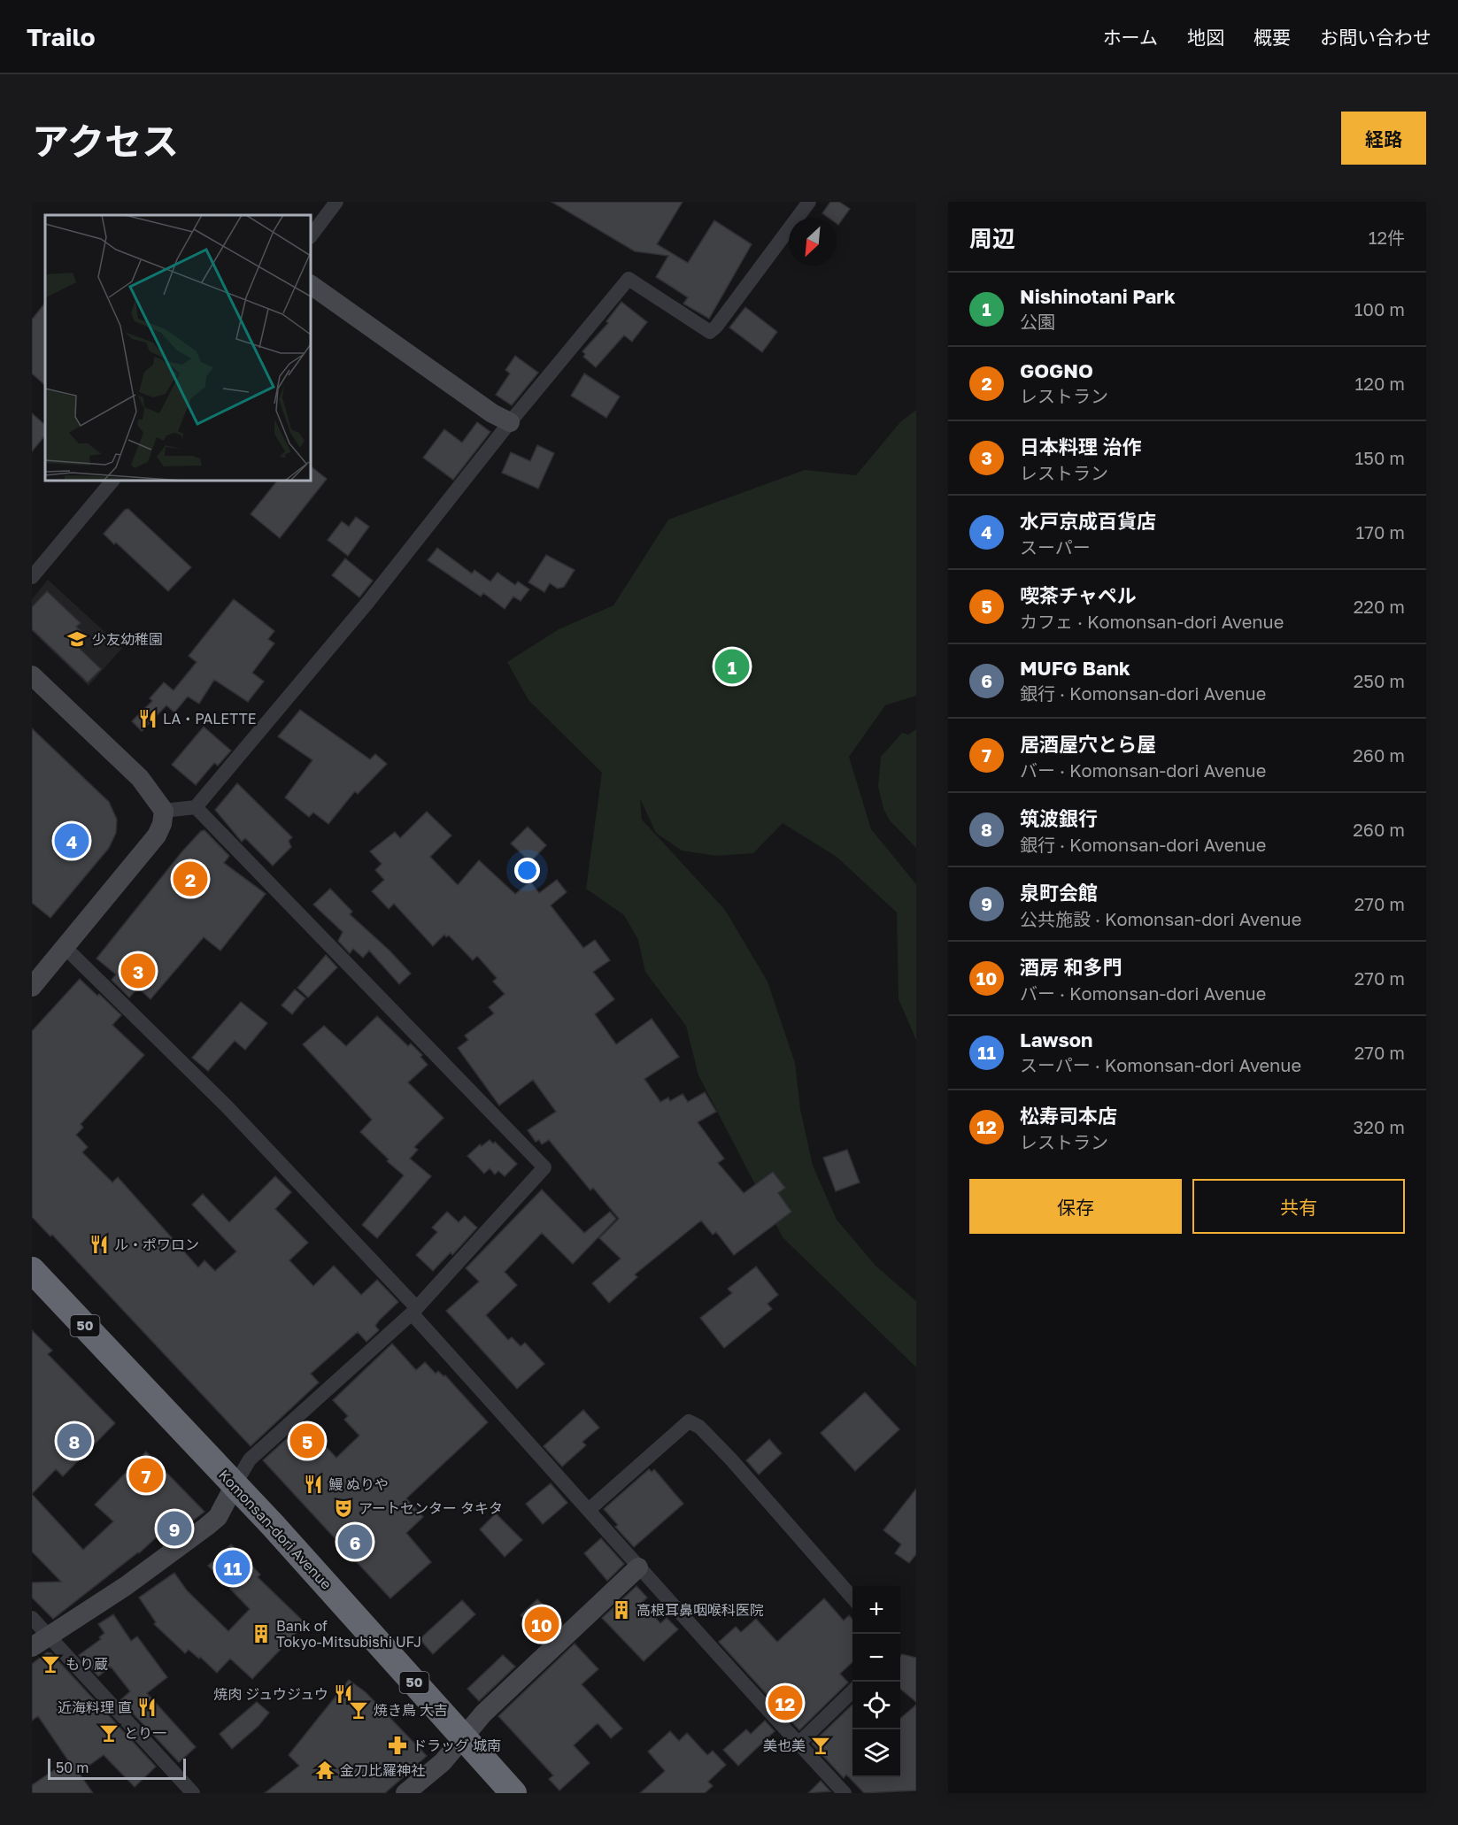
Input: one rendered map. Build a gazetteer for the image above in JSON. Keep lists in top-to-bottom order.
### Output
{
  "streets": {
    "highway": ["50", "Komonsan-dori Avenue"]
  },
  "places": {
    "school or university": ["少友幼稚園"],
    "restaurant": [
      "LA・PALETTE",
      "ル・ポワロン",
      "鰻 ぬりや",
      "焼肉 ジュウジュウ",
      "近海料理 直"
    ],
    "theatre": ["アートセンター タキタ"],
    "building": ["高根耳鼻咽喉科医院", "Bank of Tokyo-Mitsubishi UFJ"],
    "bar": [
      "もり蔵",
      "焼き鳥 大吉",
      "とり一",
      "美也美"
    ],
    "pharmacy": ["ドラッグ 城南"],
    "temple": ["金刀比羅神社"]
  },
  "scale_bar": "50 m",
  "north": "bottom left",
  "page": {
    "header": "Trailo",
    "nav": [
      "ホーム",
      "地図",
      "概要",
      "お問い合わせ"
    ],
    "title": "アクセス",
    "buttons": [
      "経路",
      ["保存", "共有"]
    ],
    "heading": ["周辺", "12件"],
    "list": [
      {
        "mark": "1",
        "name": "Nishinotani Park",
        "note": "公園",
        "value": "100 m"
      },
      {
        "mark": "2",
        "name": "GOGNO",
        "note": "レストラン",
        "value": "120 m"
      },
      {
        "mark": "3",
        "name": "日本料理 治作",
        "note": "レストラン",
        "value": "150 m"
      },
      {
        "mark": "4",
        "name": "水戸京成百貨店",
        "note": "スーパー",
        "value": "170 m"
      },
      {
        "mark": "5",
        "name": "喫茶チャペル",
        "note": "カフェ · Komonsan-dori Avenue",
        "value": "220 m"
      },
      {
        "mark": "6",
        "name": "MUFG Bank",
        "note": "銀行 · Komonsan-dori Avenue",
        "value": "250 m"
      },
      {
        "mark": "7",
        "name": "居酒屋穴とら屋",
        "note": "バー · Komonsan-dori Avenue",
        "value": "260 m"
      },
      {
        "mark": "8",
        "name": "筑波銀行",
        "note": "銀行 · Komonsan-dori Avenue",
        "value": "260 m"
      },
      {
        "mark": "9",
        "name": "泉町会館",
        "note": "公共施設 · Komonsan-dori Avenue",
        "value": "270 m"
      },
      {
        "mark": "10",
        "name": "酒房 和多門",
        "note": "バー · Komonsan-dori Avenue",
        "value": "270 m"
      },
      {
        "mark": "11",
        "name": "Lawson",
        "note": "スーパー · Komonsan-dori Avenue",
        "value": "270 m"
      },
      {
        "mark": "12",
        "name": "松寿司本店",
        "note": "レストラン",
        "value": "320 m"
      }
    ],
    "pins": [
      "1",
      "4",
      "2",
      "3",
      "5",
      "8",
      "7",
      "9",
      "6",
      "11",
      "10",
      "12"
    ],
    "map_buttons": ["+", "−"],
    "scale": "50 m"
  }
}
